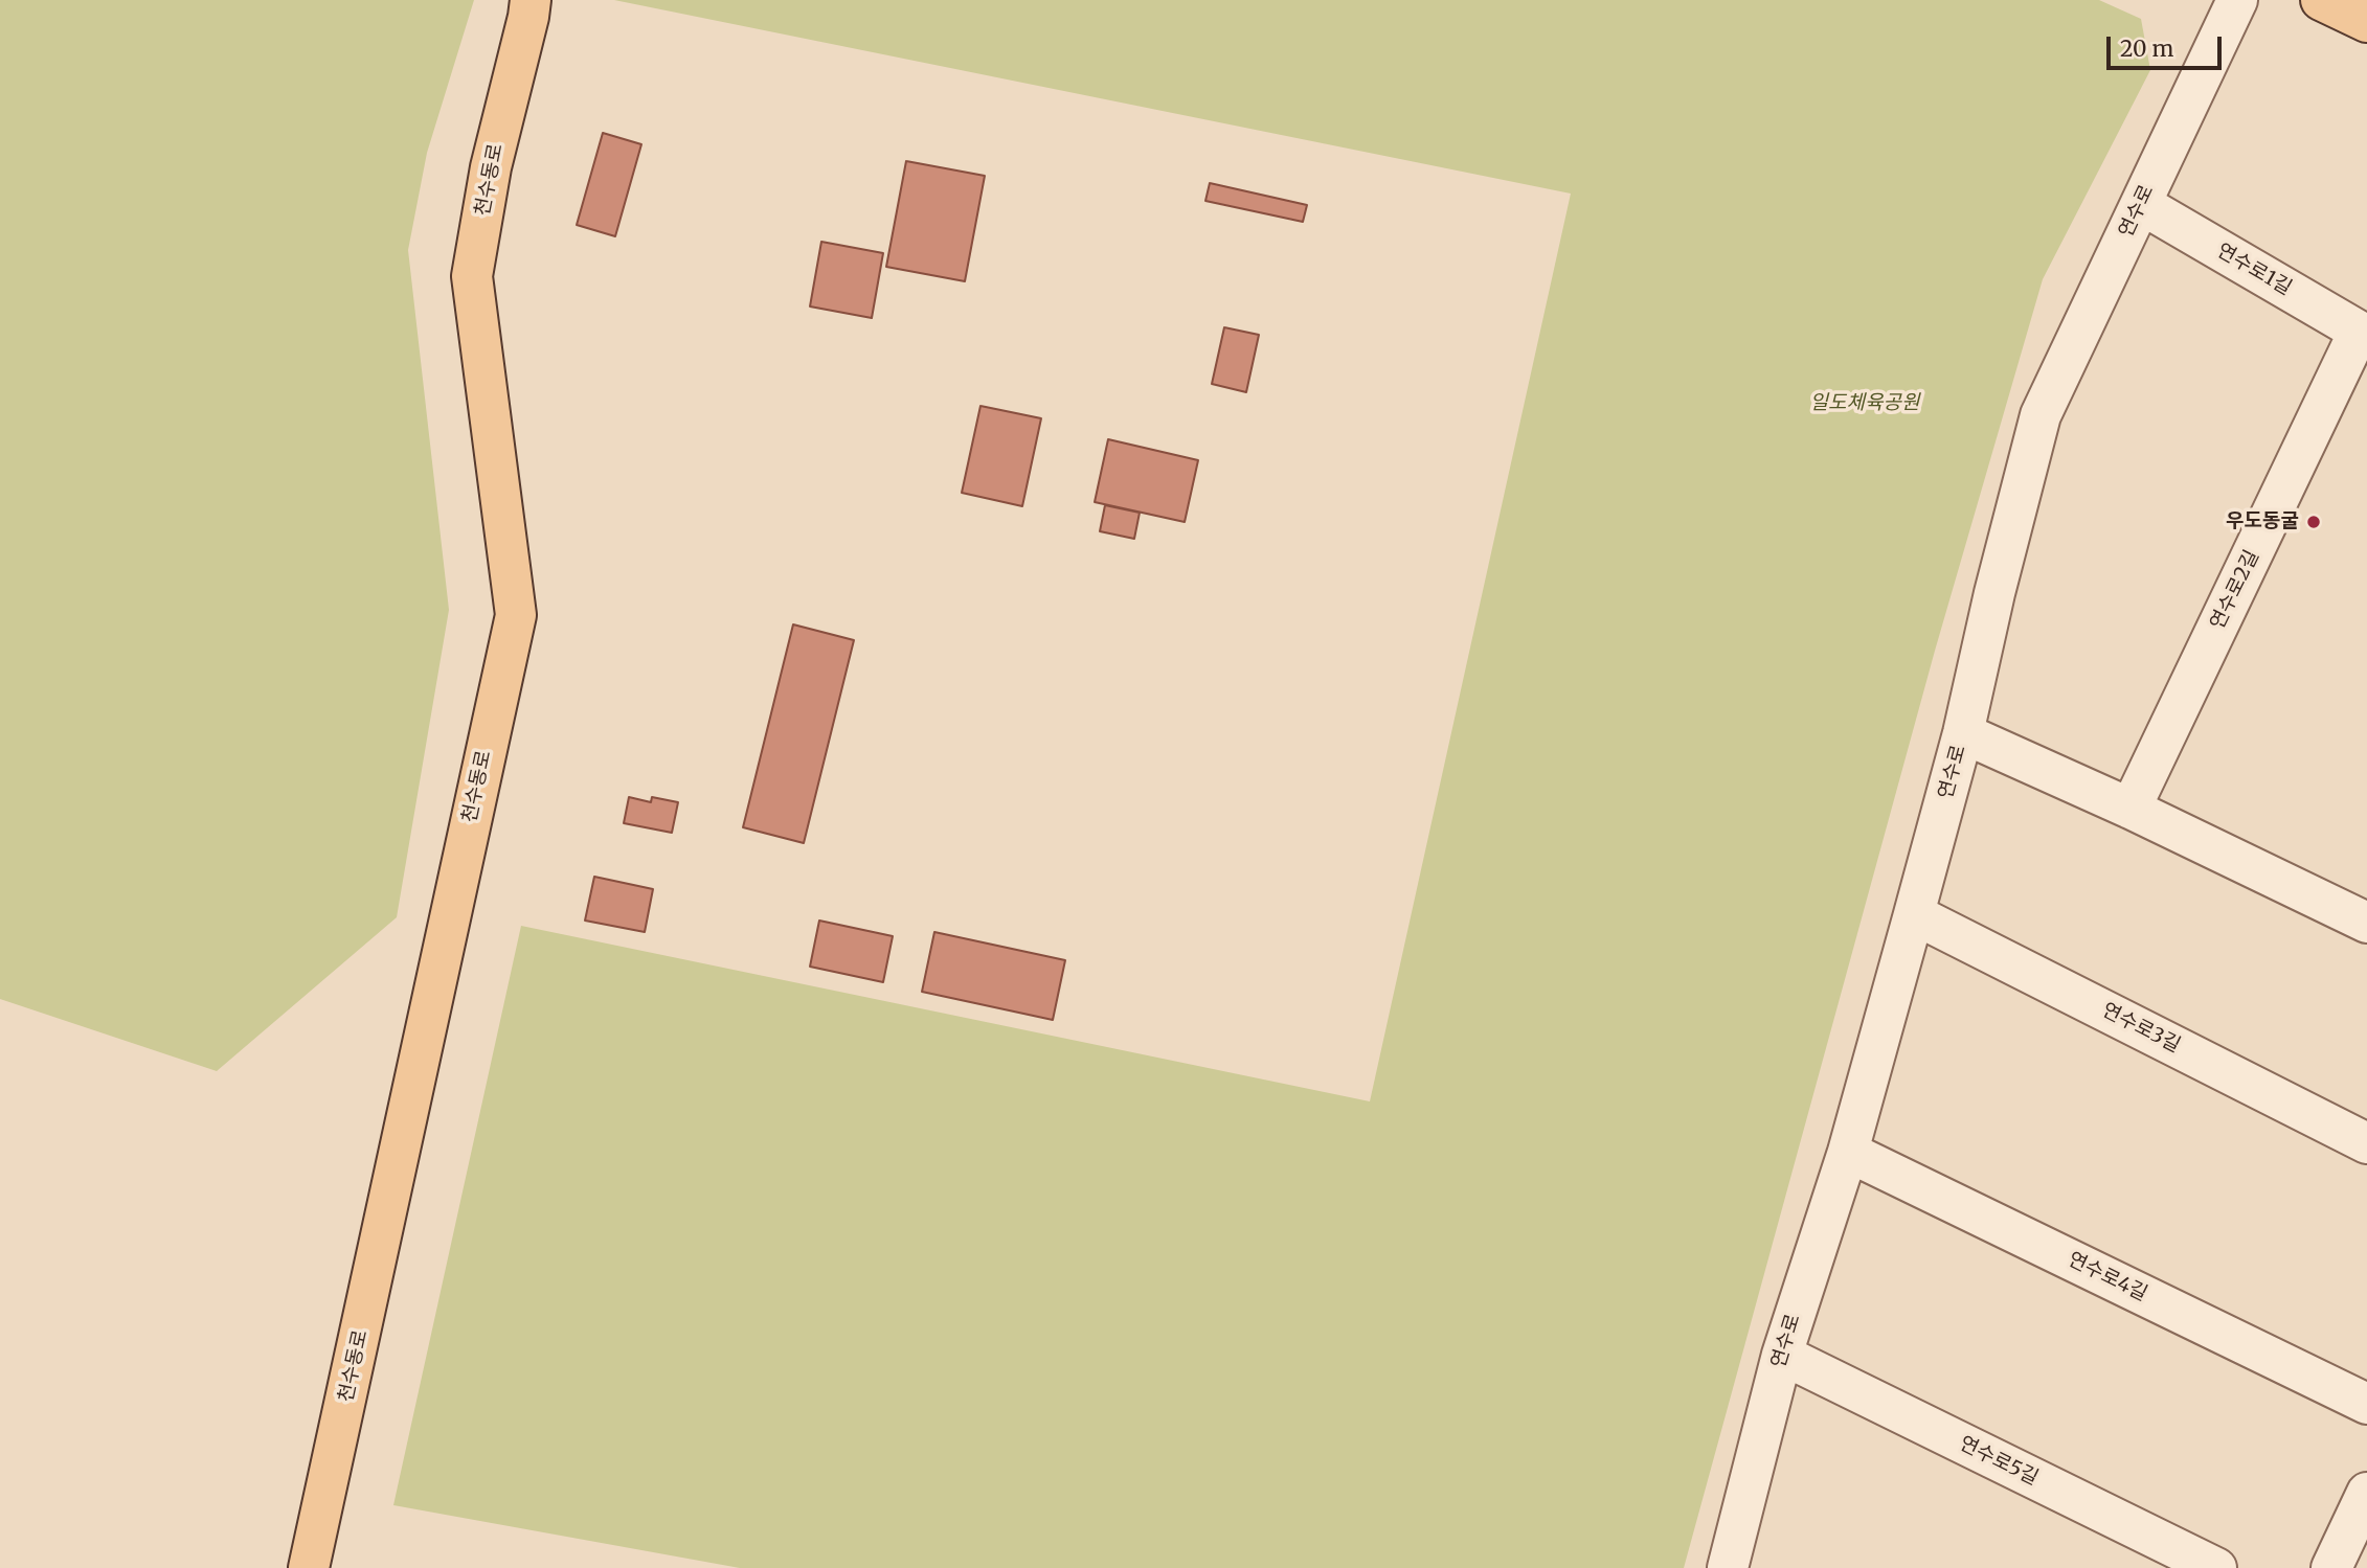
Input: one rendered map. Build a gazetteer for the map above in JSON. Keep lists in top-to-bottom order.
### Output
{
  "streets": {
    "main road": ["천수동로"],
    "street": [
      "연수로",
      "연수로1길",
      "연수로2길",
      "연수로3길",
      "연수로4길",
      "연수로5길"
    ]
  },
  "crossings": [
    ["연수로", "연수로1길"],
    ["연수로", "연수로3길"],
    ["연수로", "연수로4길"],
    ["연수로", "연수로5길"],
    ["연수로1길", "연수로2길"]
  ],
  "parks": ["일도체육공원"],
  "places": ["우도동굴"],
  "scale_bar": "20 m"
}
